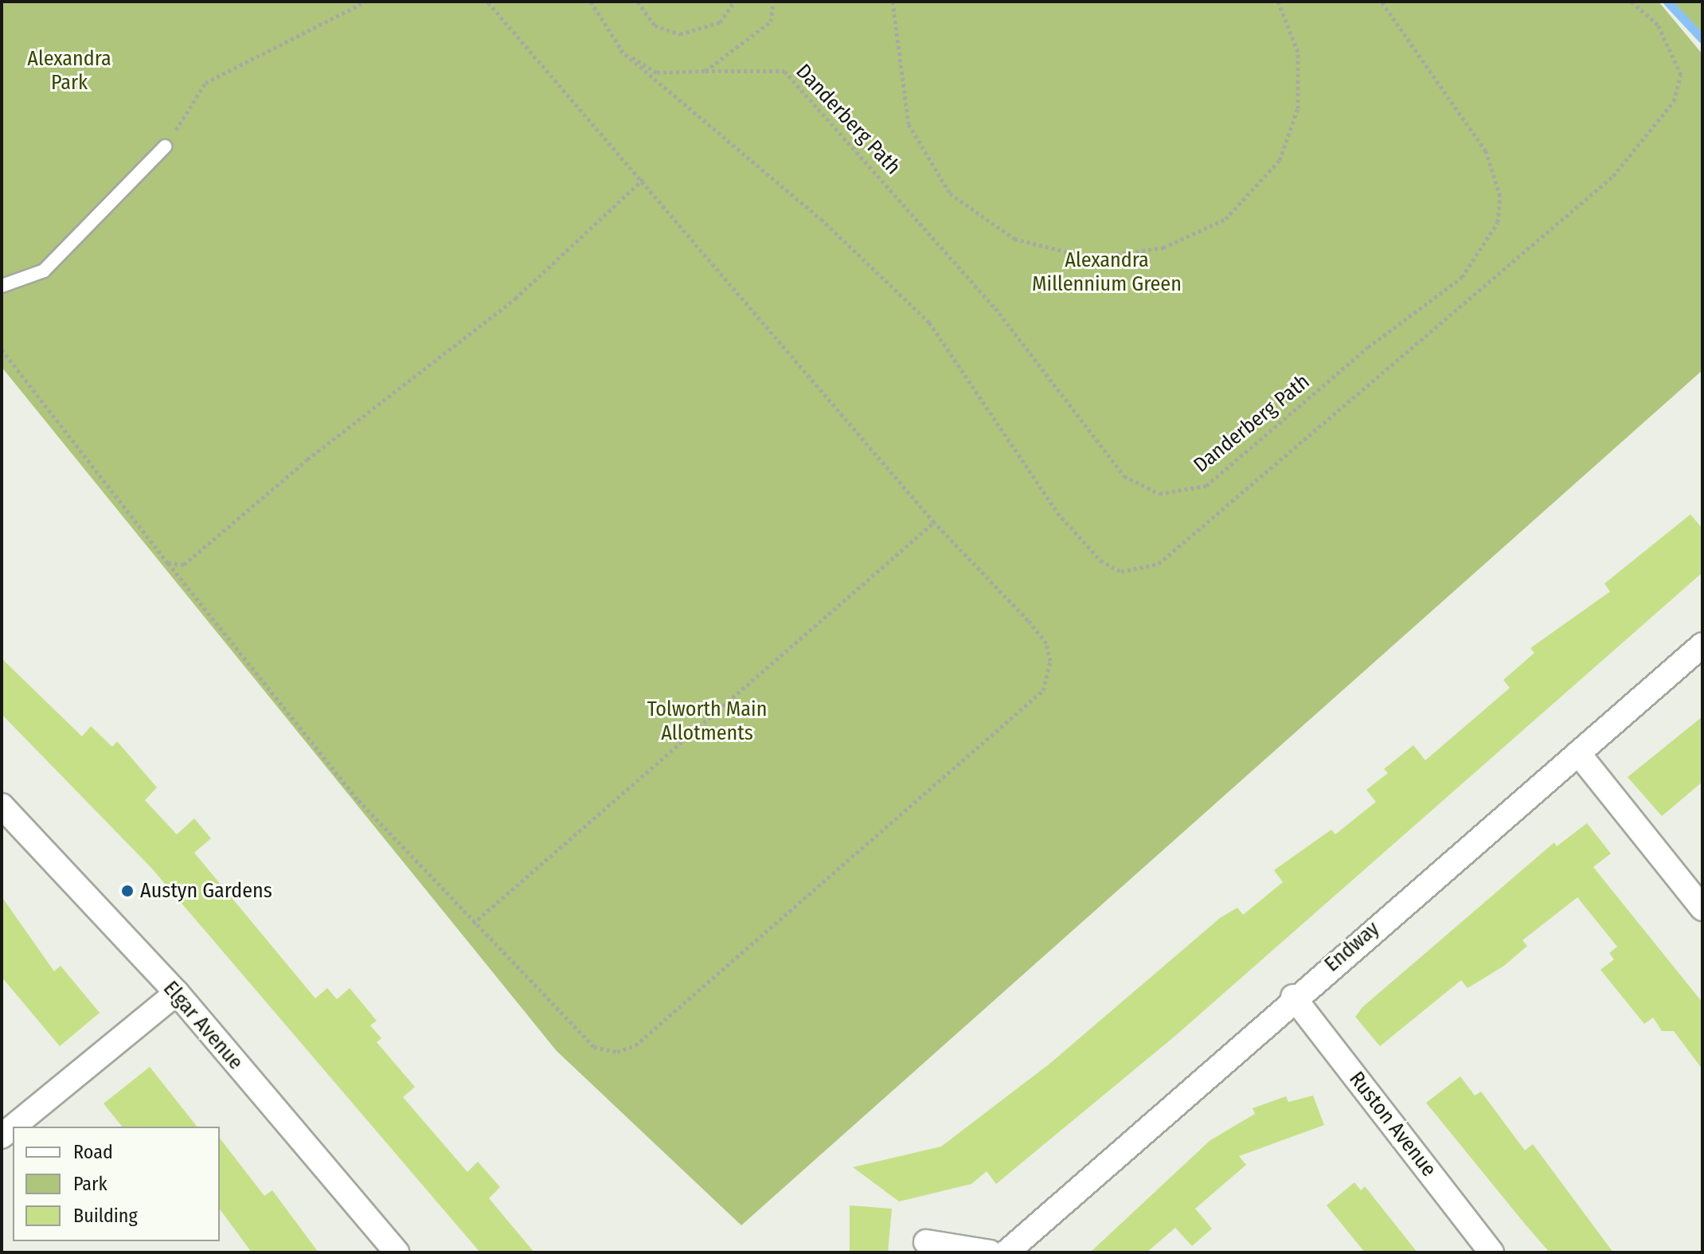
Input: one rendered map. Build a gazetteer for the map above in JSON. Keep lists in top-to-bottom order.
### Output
{
  "streets": {
    "street": ["Endway", "Elgar Avenue", "Ruston Avenue"],
    "path": ["Danderberg Path"]
  },
  "crossings": [
    ["Endway", "Ruston Avenue"]
  ],
  "parks": ["Alexandra Park", "Alexandra Millennium Green", "Tolworth Main Allotments"],
  "places": ["Austyn Gardens"],
  "legend": ["Road", "Park", "Building"]
}
